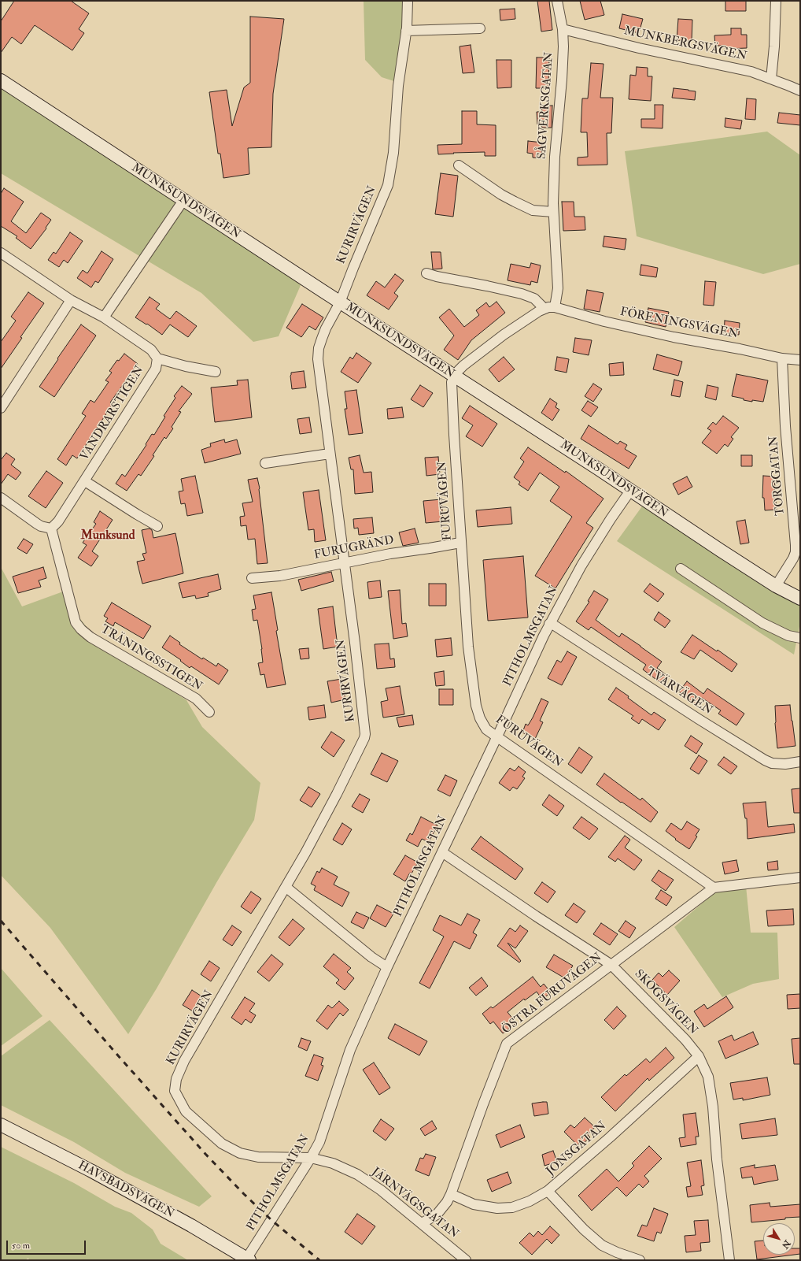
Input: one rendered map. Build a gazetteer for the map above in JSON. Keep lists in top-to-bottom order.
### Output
{
  "streets": {
    "street": [
      "MUNKBERGSVÄGEN",
      "SÅGVERKSGATAN",
      "MUNKSUNDSVÄGEN",
      "KURIRVÄGEN",
      "FÖRENINGSVÄGEN",
      "VANDRARSTIGEN",
      "TORGGATAN",
      "FURUVÄGEN",
      "FURUGRÄND",
      "PITHOLMSGATAN",
      "TRÄNINGSSTIGEN",
      "TVÄRVÄGEN",
      "ÖSTRA FURUVÄGEN",
      "SKOGSVÄGEN",
      "JONSGATAN",
      "HAVSBADSVÄGEN",
      "JÄRNVÄGSGATAN"
    ]
  },
  "crossings": [
    ["MUNKBERGSVÄGEN", "SÅGVERKSGATAN"],
    ["SÅGVERKSGATAN", "FÖRENINGSVÄGEN"],
    ["MUNKSUNDSVÄGEN", "KURIRVÄGEN"],
    ["MUNKSUNDSVÄGEN", "TORGGATAN"],
    ["MUNKSUNDSVÄGEN", "FURUVÄGEN"],
    ["MUNKSUNDSVÄGEN", "PITHOLMSGATAN"],
    ["KURIRVÄGEN", "FURUGRÄND"],
    ["KURIRVÄGEN", "PITHOLMSGATAN"],
    ["KURIRVÄGEN", "JÄRNVÄGSGATAN"],
    ["FÖRENINGSVÄGEN", "TORGGATAN"],
    ["VANDRARSTIGEN", "TRÄNINGSSTIGEN"],
    ["FURUVÄGEN", "FURUGRÄND"],
    ["FURUVÄGEN", "PITHOLMSGATAN"],
    ["FURUVÄGEN", "ÖSTRA FURUVÄGEN"],
    ["PITHOLMSGATAN", "TVÄRVÄGEN"],
    ["PITHOLMSGATAN", "SKOGSVÄGEN"],
    ["PITHOLMSGATAN", "HAVSBADSVÄGEN"],
    ["PITHOLMSGATAN", "JÄRNVÄGSGATAN"],
    ["ÖSTRA FURUVÄGEN", "SKOGSVÄGEN"],
    ["ÖSTRA FURUVÄGEN", "JONSGATAN"],
    ["ÖSTRA FURUVÄGEN", "JÄRNVÄGSGATAN"],
    ["SKOGSVÄGEN", "JONSGATAN"]
  ],
  "districts": ["Munksund"],
  "scale_bar": "50 m",
  "north": "bottom right"
}
